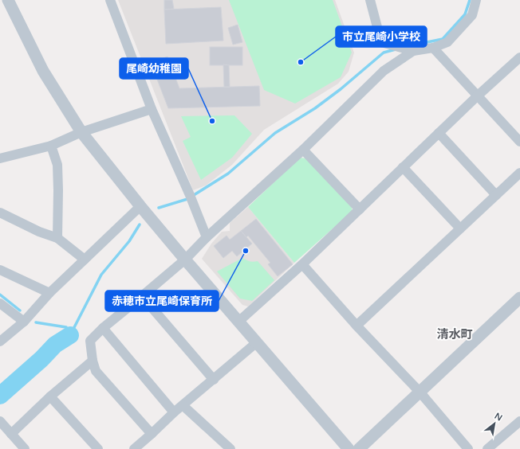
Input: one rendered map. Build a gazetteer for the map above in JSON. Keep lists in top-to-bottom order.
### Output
{
  "districts": ["清水町"],
  "places": ["市立尾崎小学校", "尾崎幼稚園", "赤穂市立尾崎保育所"],
  "north": "top right"
}
